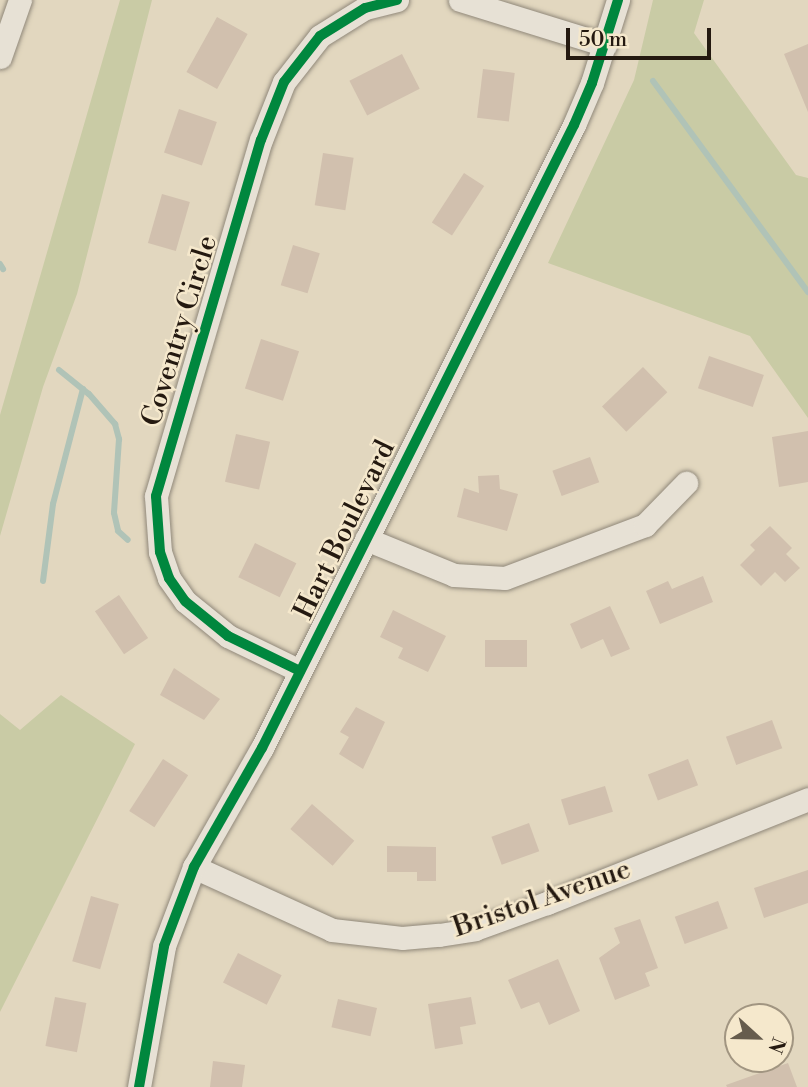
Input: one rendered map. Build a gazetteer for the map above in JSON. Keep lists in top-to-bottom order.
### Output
{
  "streets": {
    "street": ["Coventry Circle", "Hart Boulevard", "Bristol Avenue"]
  },
  "crossings": [
    ["Coventry Circle", "Hart Boulevard"],
    ["Hart Boulevard", "Bristol Avenue"]
  ],
  "scale_bar": "50 m",
  "north": "right"
}
